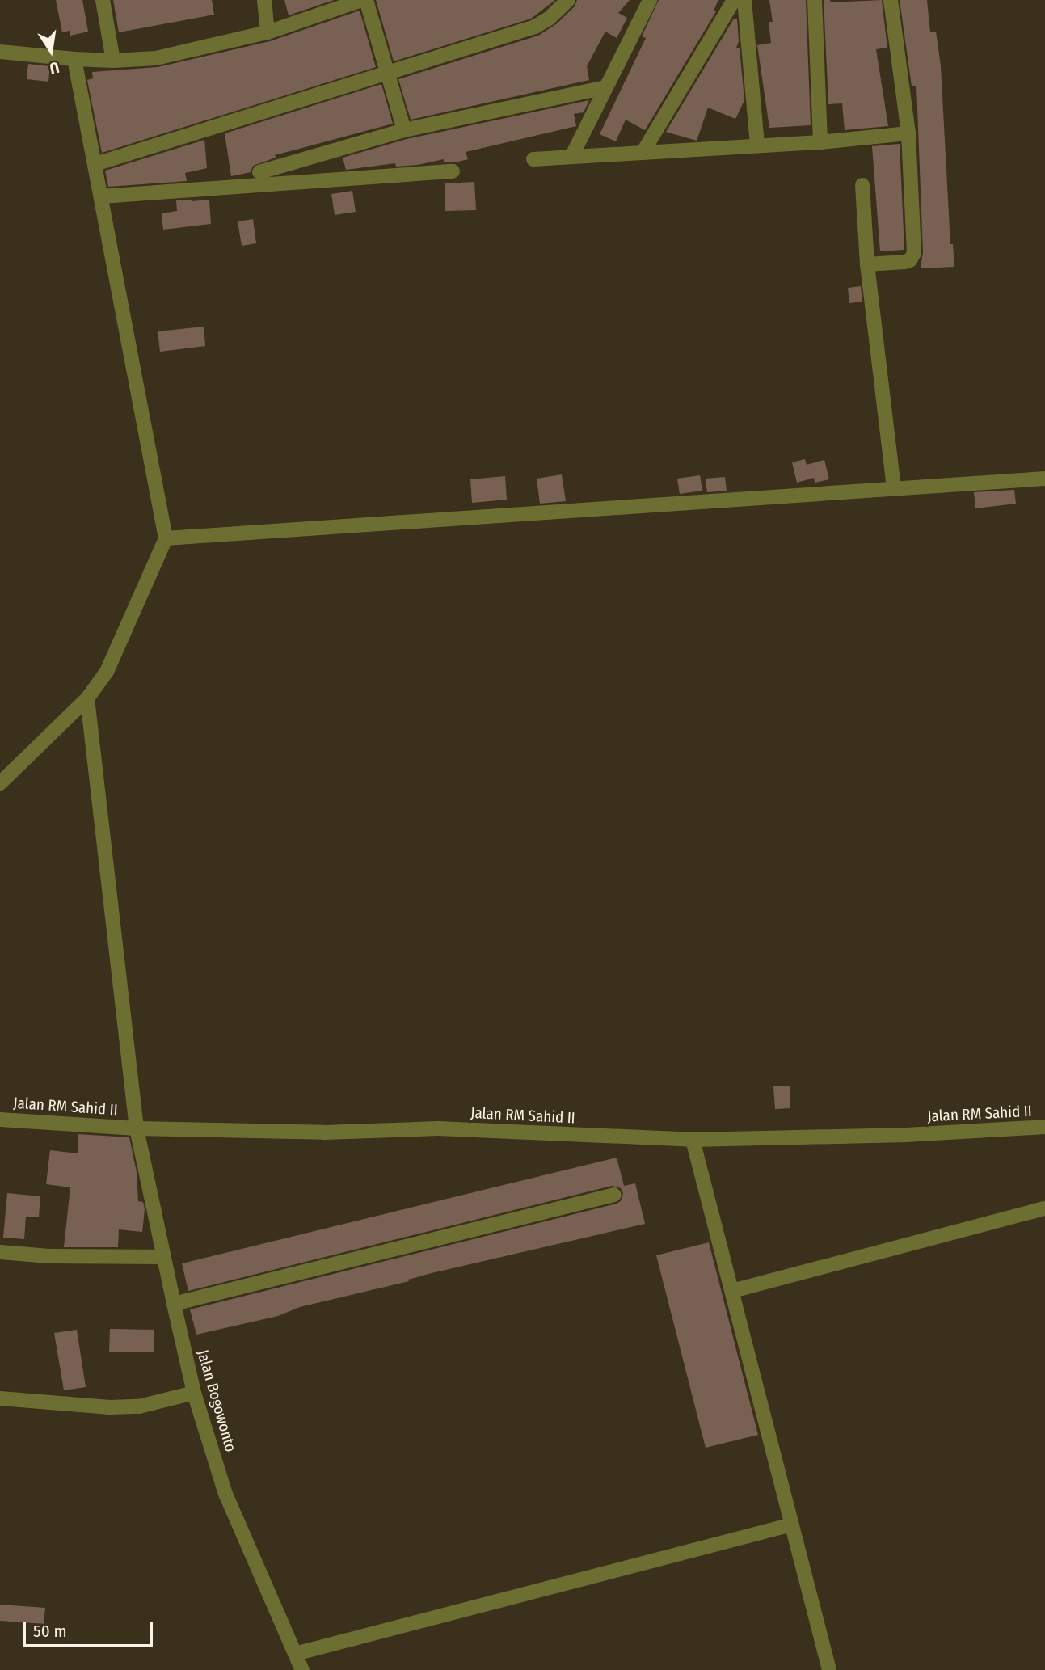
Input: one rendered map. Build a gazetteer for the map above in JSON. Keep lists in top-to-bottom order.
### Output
{
  "streets": {
    "street": ["Jalan RM Sahid II", "Jalan Bogowonto"]
  },
  "crossings": [
    ["Jalan RM Sahid II", "Jalan Bogowonto"]
  ],
  "scale_bar": "50 m",
  "north": "bottom"
}
